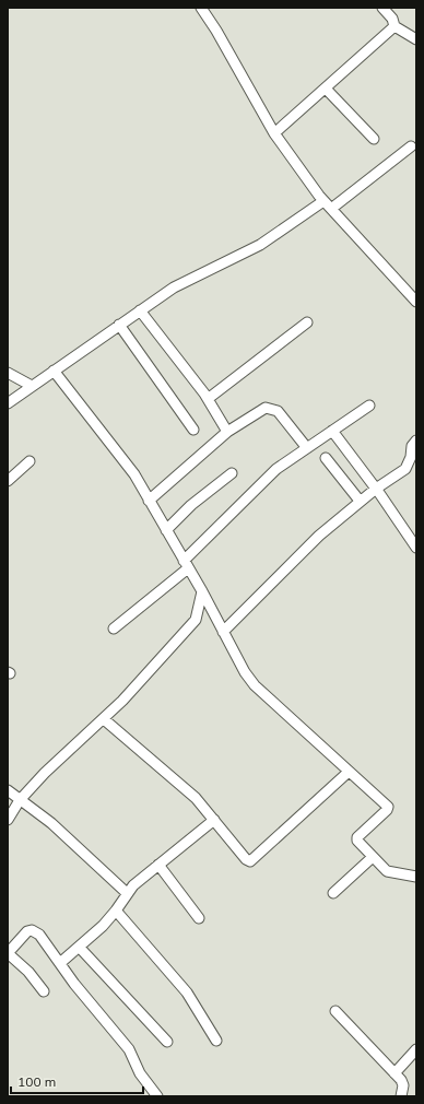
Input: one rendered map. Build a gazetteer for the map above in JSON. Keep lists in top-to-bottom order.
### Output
{
  "scale_bar": "100 m"
}
